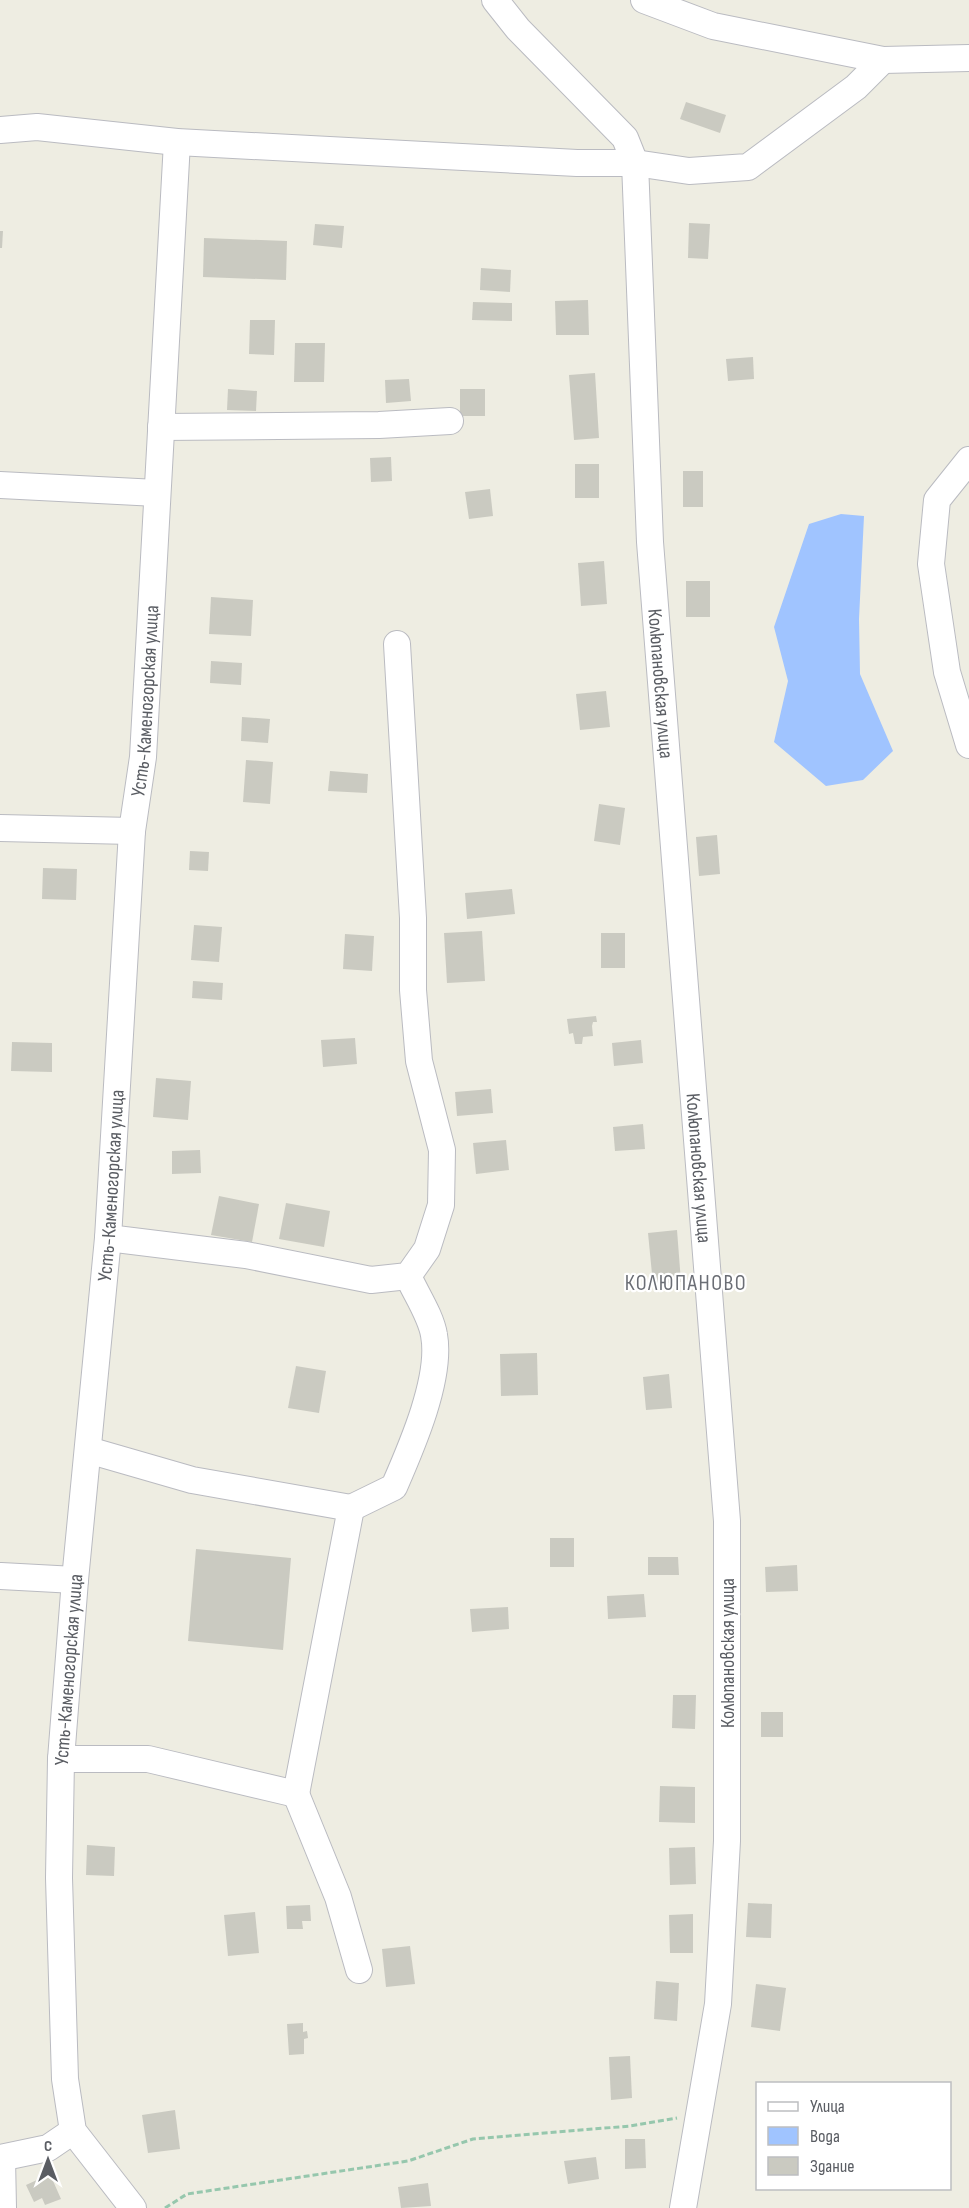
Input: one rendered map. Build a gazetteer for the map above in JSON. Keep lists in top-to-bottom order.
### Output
{
  "streets": {
    "street": ["Колюпановская улица", "Усть-Каменогорская улица"]
  },
  "districts": ["КОЛЮПАНОВО"],
  "legend": ["Улица", "Вода", "Здание"],
  "north": "top"
}
